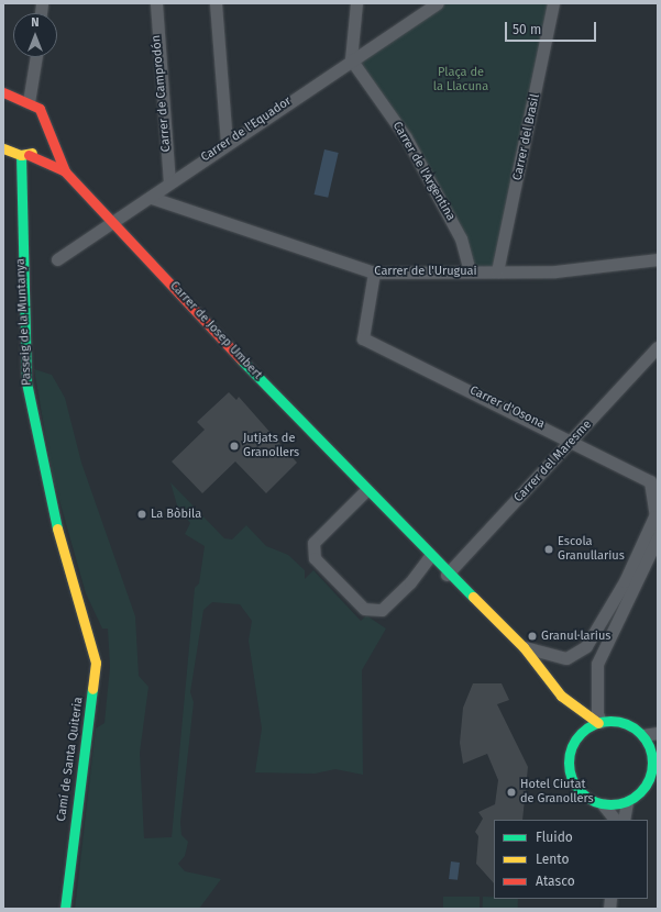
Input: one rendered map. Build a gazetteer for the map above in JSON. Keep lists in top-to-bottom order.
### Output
{
  "streets": {
    "street": [
      "Carrer de Camprodón",
      "Carrer de l'Equador",
      "Carrer del Brasil",
      "Carrer de l'Argentina",
      "Carrer de l'Uruguai",
      "Passeig de la Muntanya",
      "Carrer de Josep Umbert",
      "Carrer d'Osona",
      "Carrer del Maresme",
      "Camí de Santa Quiteria"
    ]
  },
  "crossings": [
    ["Carrer de Camprodón", "Carrer de l'Equador"],
    ["Carrer de l'Equador", "Carrer de l'Argentina"],
    ["Carrer de l'Equador", "Carrer de l'Uruguai"],
    ["Carrer de l'Equador", "Carrer de Josep Umbert"],
    ["Carrer del Brasil", "Carrer de l'Uruguai"],
    ["Carrer de l'Argentina", "Carrer de l'Uruguai"],
    ["Carrer de l'Uruguai", "Carrer d'Osona"],
    ["Passeig de la Muntanya", "Camí de Santa Quiteria"],
    ["Carrer de Josep Umbert", "Carrer d'Osona"],
    ["Carrer de Josep Umbert", "Carrer del Maresme"],
    ["Carrer d'Osona", "Carrer del Maresme"]
  ],
  "parks": ["Plaça de la Llacuna"],
  "places": [
    "Jutjats de Granollers",
    "La Bòbila",
    "Escola Granullarius",
    "Granul·larius",
    "Hotel Ciutat de Granollers"
  ],
  "legend": ["Fluido", "Lento", "Atasco"],
  "scale_bar": "50 m",
  "north": "top"
}
